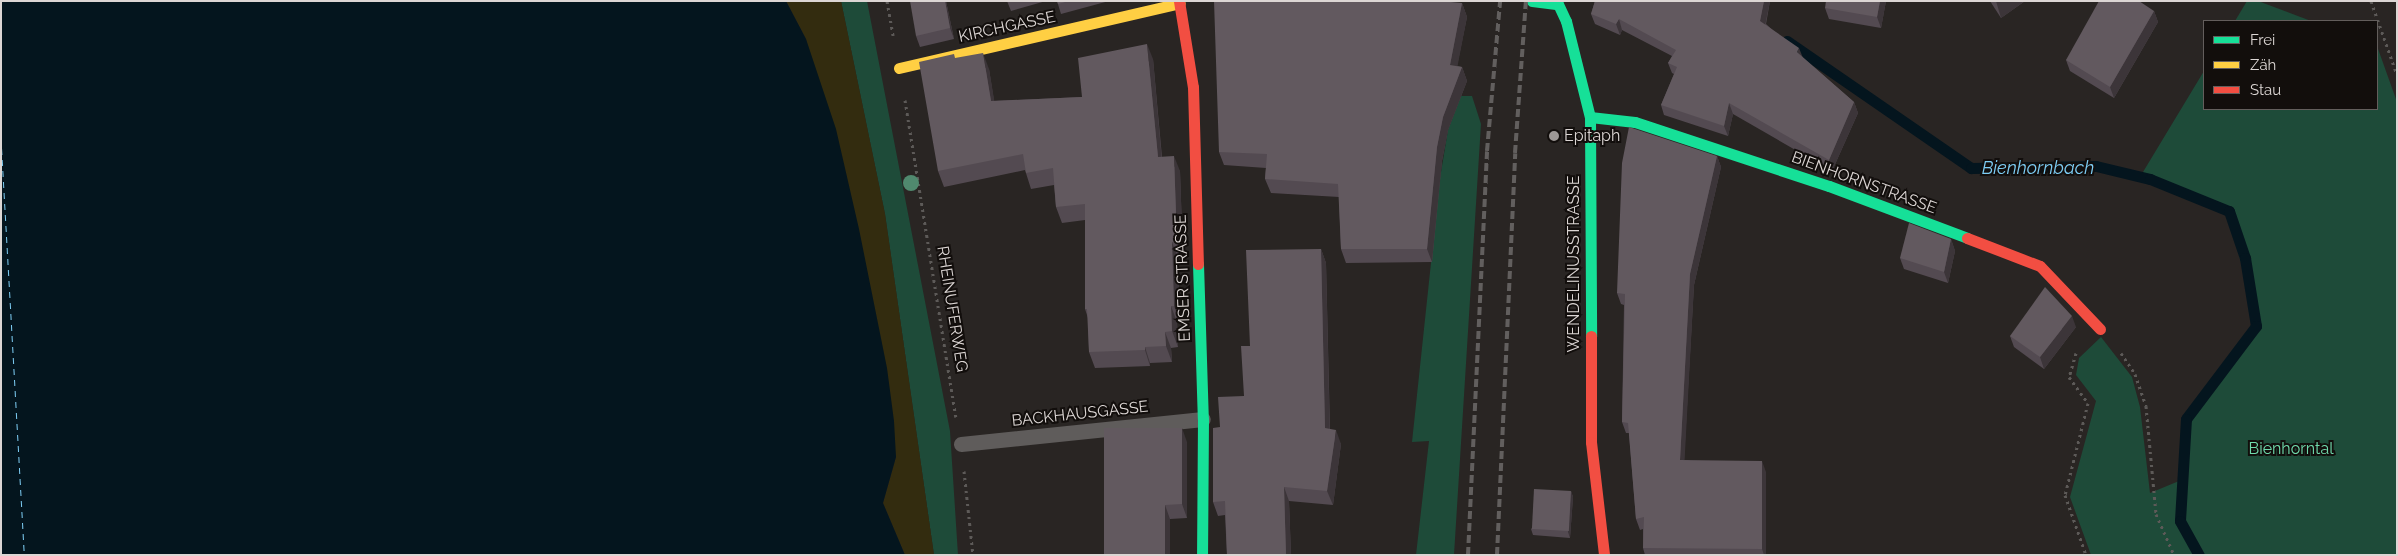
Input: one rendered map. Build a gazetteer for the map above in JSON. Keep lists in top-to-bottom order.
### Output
{
  "streets": {
    "street": [
      "KIRCHGASSE",
      "BIENHORNSTRASSE",
      "WENDELINUSSTRASSE",
      "EMSER STRASSE"
    ],
    "lane": ["BACKHAUSGASSE"],
    "path": ["RHEINUFERWEG"]
  },
  "crossings": [
    ["KIRCHGASSE", "EMSER STRASSE"],
    ["KIRCHGASSE", "RHEINUFERWEG"],
    ["BIENHORNSTRASSE", "WENDELINUSSTRASSE"],
    ["EMSER STRASSE", "BACKHAUSGASSE"],
    ["RHEINUFERWEG", "BACKHAUSGASSE"]
  ],
  "water": ["Bienhornbach"],
  "parks": ["Bienhorntal"],
  "places": ["Epitaph"],
  "legend": ["Frei", "Zäh", "Stau"]
}
